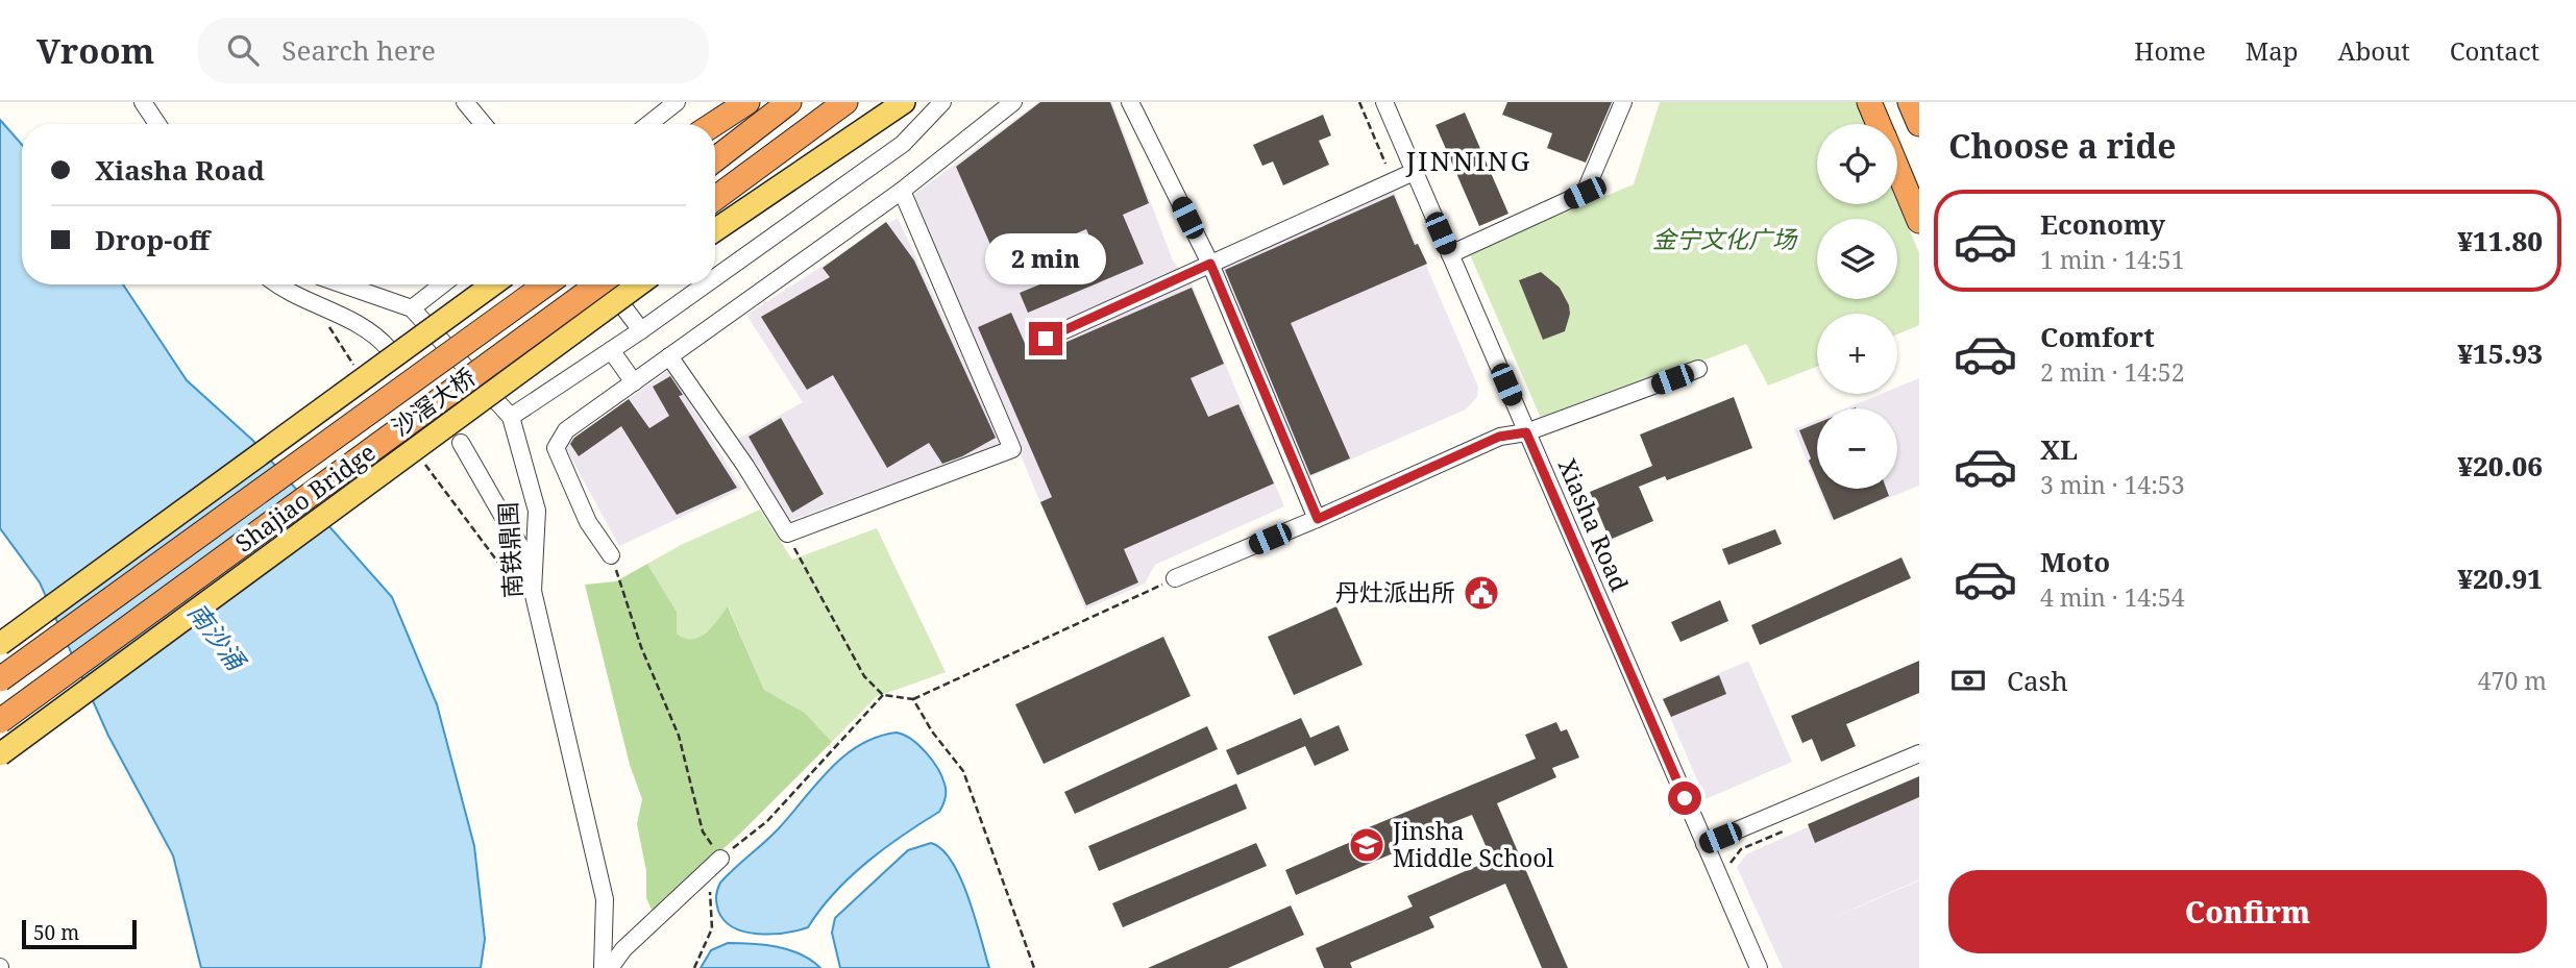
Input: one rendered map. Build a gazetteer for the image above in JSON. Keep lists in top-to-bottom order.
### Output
{
  "streets": {
    "highway": ["Shajiao Bridge"],
    "main road": ["沙滘大桥"],
    "street": ["Xiasha Road", "南铁鼎围"]
  },
  "districts": ["JINNING"],
  "water": ["南沙涌"],
  "parks": ["金宁文化广场"],
  "places": {
    "public building": ["丹灶派出所"],
    "school or university": ["Jinsha Middle School"]
  },
  "scale_bar": "50 m",
  "page": {
    "header": "Vroom",
    "search": "Search here",
    "nav": [
      "Home",
      "Map",
      "About",
      "Contact"
    ],
    "heading": "Choose a ride",
    "map_buttons": ["+", "−"],
    "banner": ["Xiasha Road", "Drop-off"],
    "list": [
      {
        "name": "Economy",
        "note": "1 min · 14:51",
        "value": "¥11.80"
      },
      {
        "name": "Comfort",
        "note": "2 min · 14:52",
        "value": "¥15.93"
      },
      {
        "name": "XL",
        "note": "3 min · 14:53",
        "value": "¥20.06"
      },
      {
        "name": "Moto",
        "note": "4 min · 14:54",
        "value": "¥20.91"
      }
    ],
    "bubble": "2 min",
    "pay": ["Cash", "470 m"],
    "buttons": "Confirm",
    "scale": "50 m"
  }
}
